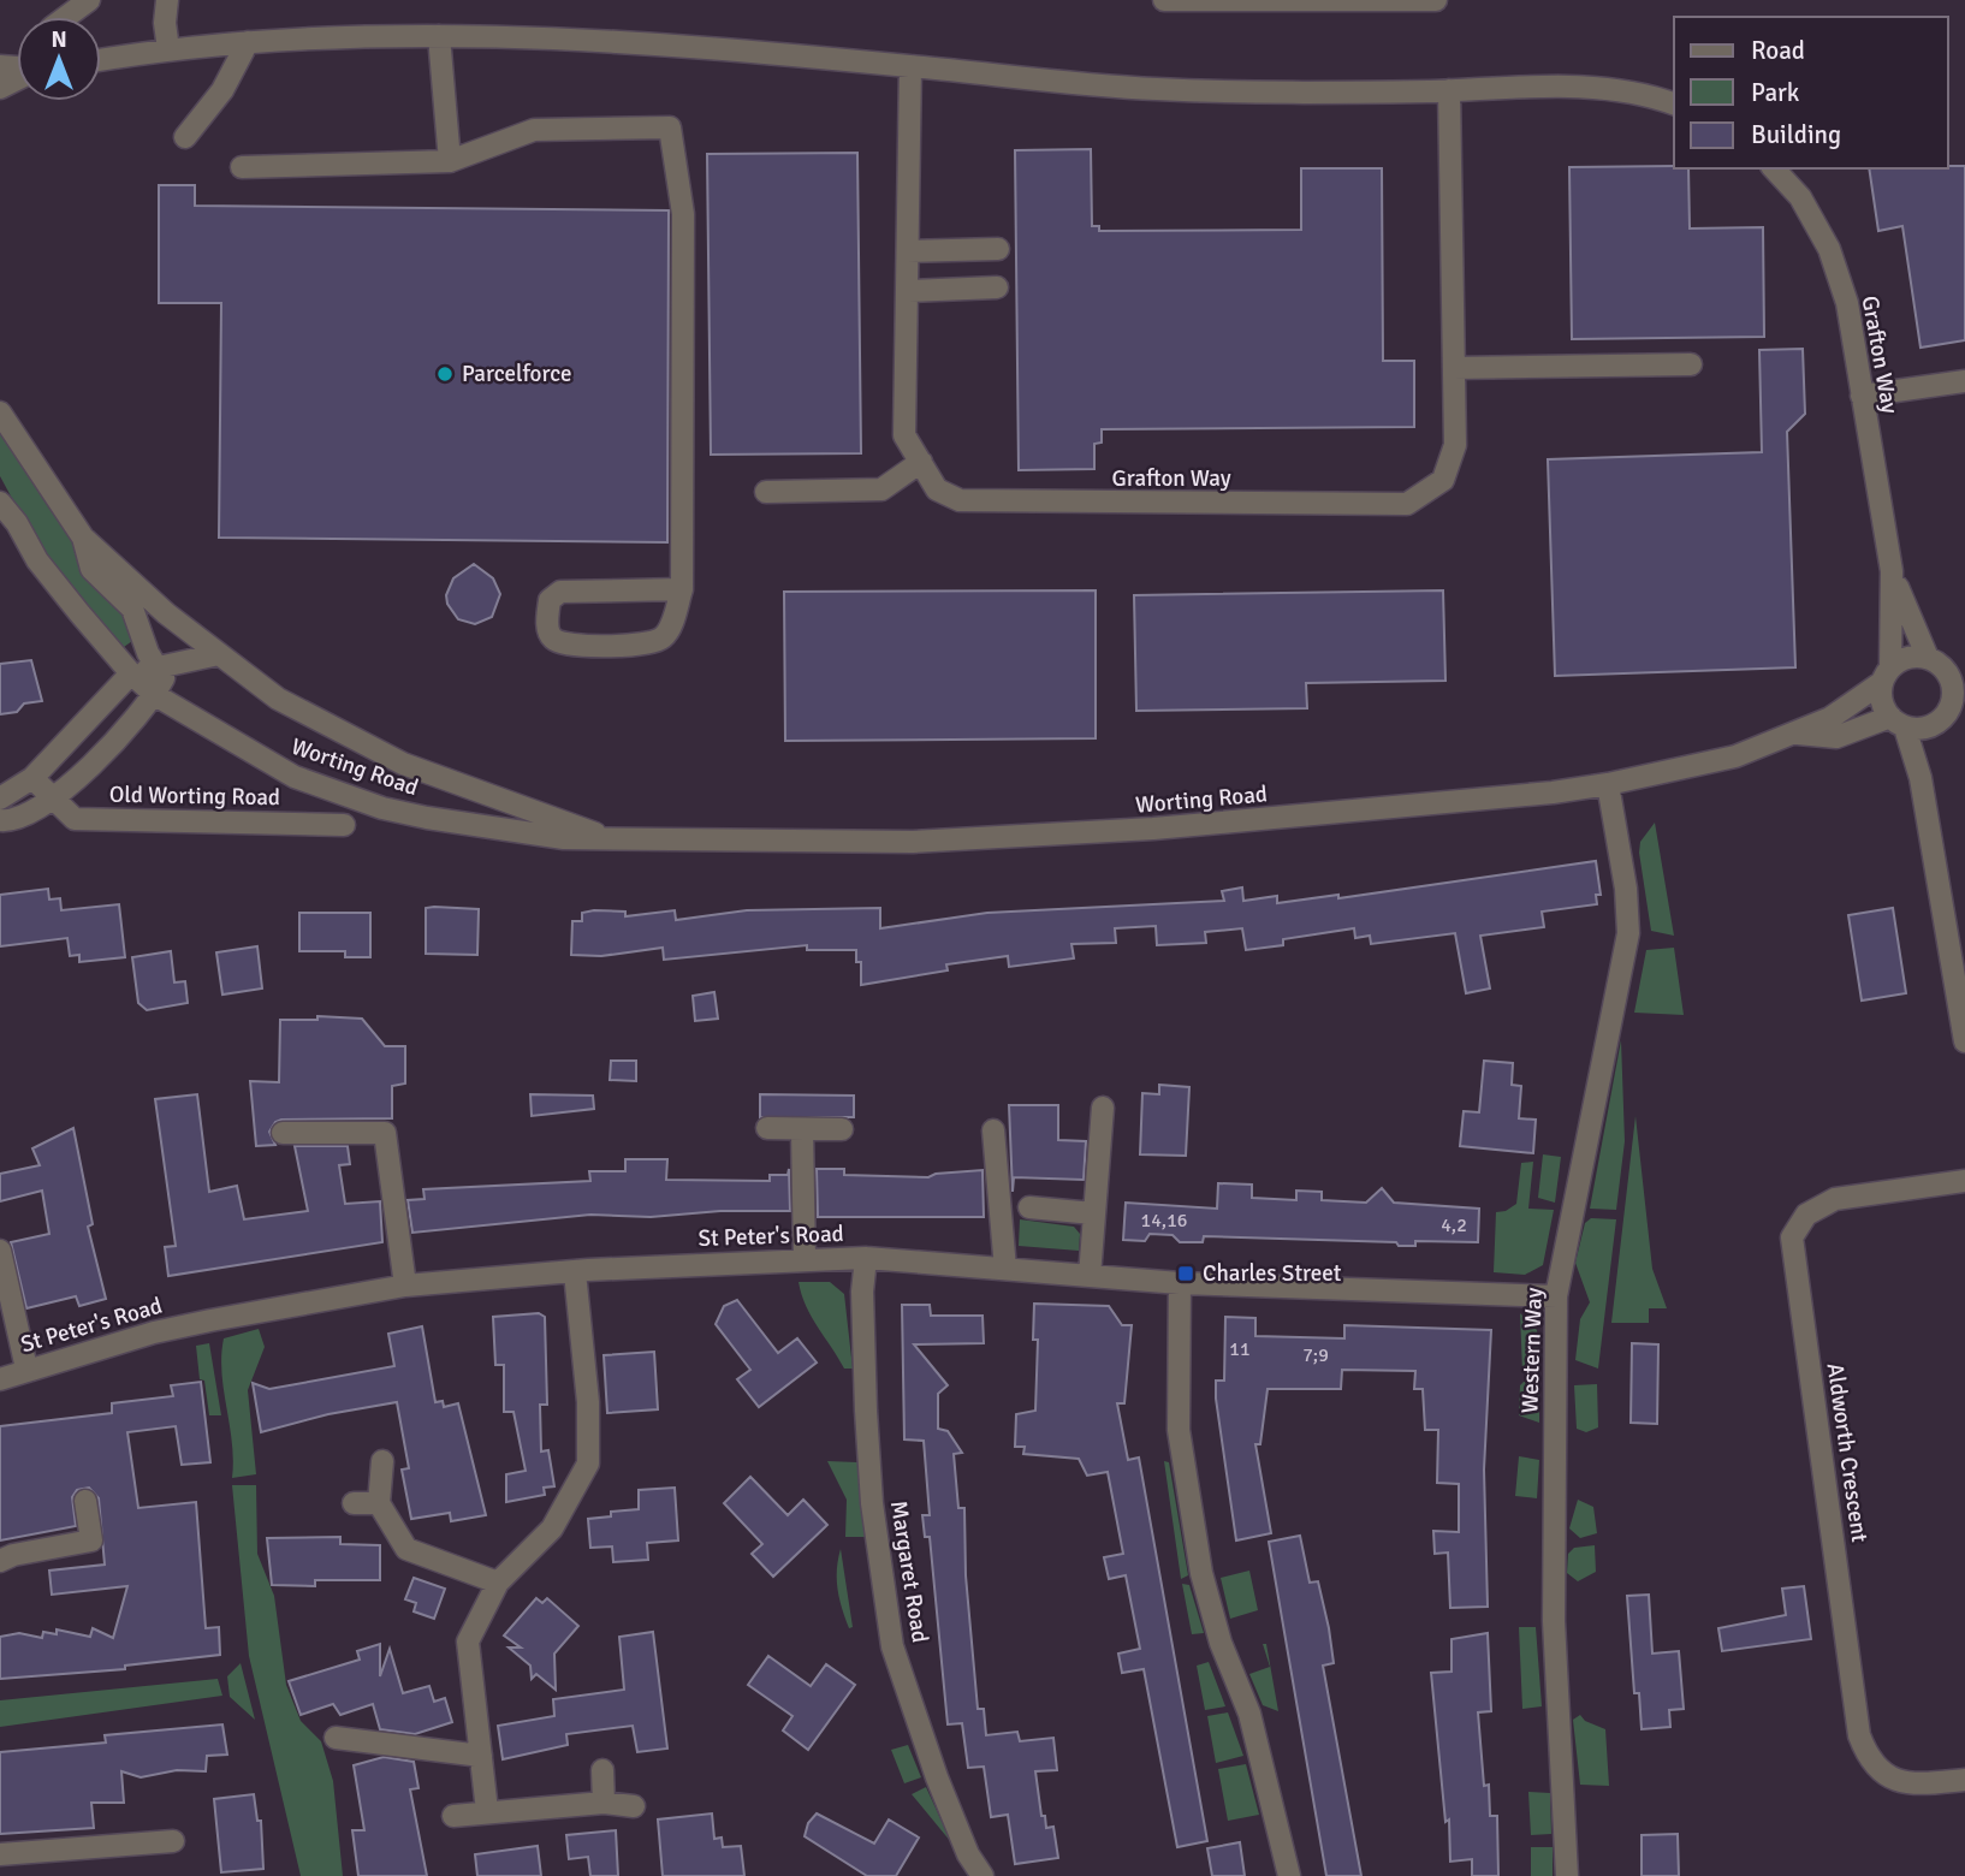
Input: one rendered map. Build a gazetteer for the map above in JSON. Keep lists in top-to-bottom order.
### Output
{
  "streets": {
    "street": [
      "Grafton Way",
      "Worting Road",
      "Old Worting Road",
      "St Peter's Road",
      "Western Way",
      "Aldworth Crescent",
      "Margaret Road"
    ]
  },
  "crossings": [
    ["Grafton Way", "Worting Road"],
    ["Worting Road", "Old Worting Road"],
    ["Worting Road", "Western Way"],
    ["St Peter's Road", "Western Way"],
    ["St Peter's Road", "Margaret Road"]
  ],
  "places": {
    "other": ["Parcelforce"],
    "transit": ["Charles Street"]
  },
  "house_numbers": [
    "14,16",
    "4,2",
    "11",
    "7;9"
  ],
  "legend": ["Road", "Park", "Building"],
  "north": "top"
}
